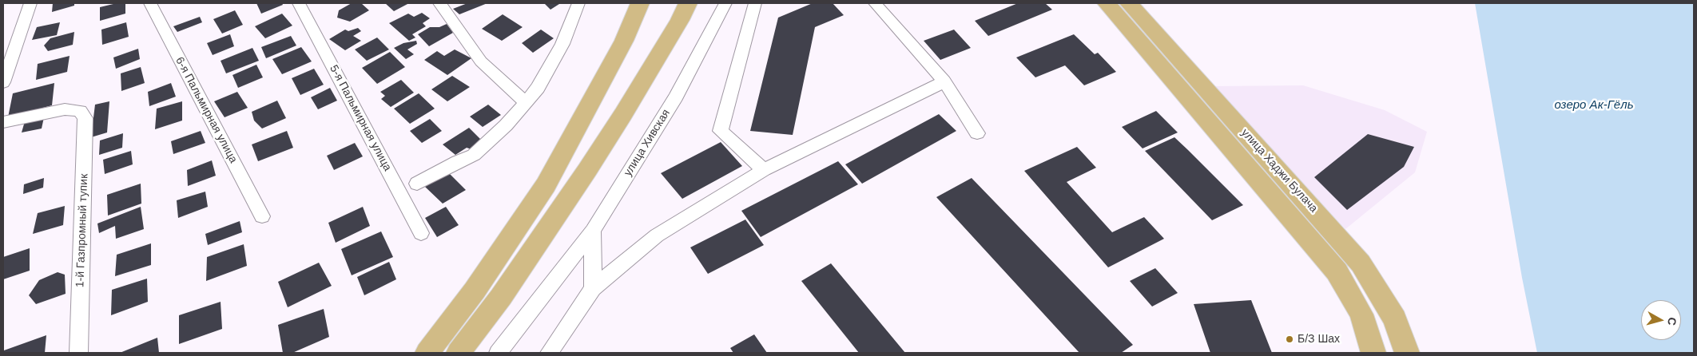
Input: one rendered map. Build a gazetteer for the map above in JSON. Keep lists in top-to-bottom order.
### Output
{
  "streets": {
    "main road": ["улица Хаджи Булача"],
    "street": [
      "6-я Пальмирная улица",
      "5-я Пальмирная улица",
      "улица Хивская",
      "1-й Газпромный тупик"
    ]
  },
  "water": ["озеро Ак-Гёль"],
  "places": ["Б/З Шах"],
  "north": "right"
}
